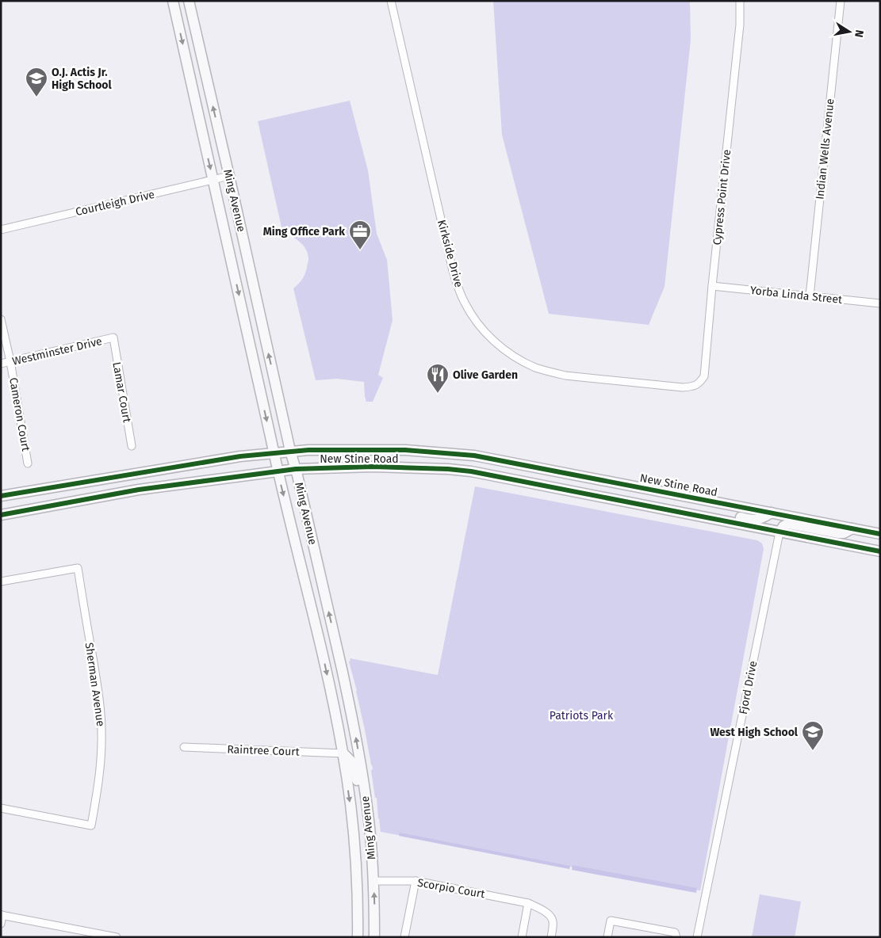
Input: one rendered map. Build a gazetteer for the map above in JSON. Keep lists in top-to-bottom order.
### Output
{
  "streets": {
    "main road": ["Ming Avenue", "New Stine Road"],
    "street": [
      "Indian Wells Avenue",
      "Cypress Point Drive",
      "Courtleigh Drive",
      "Kirkside Drive",
      "Yorba Linda Street",
      "Westminster Drive",
      "Lamar Court",
      "Cameron Court",
      "Sherman Avenue",
      "Fjord Drive",
      "Raintree Court",
      "Scorpio Court"
    ]
  },
  "crossings": [
    ["Indian Wells Avenue", "Yorba Linda Street"],
    ["Cypress Point Drive", "Kirkside Drive"],
    ["Cypress Point Drive", "Yorba Linda Street"],
    ["Ming Avenue", "Courtleigh Drive"],
    ["Ming Avenue", "New Stine Road"],
    ["Ming Avenue", "Raintree Court"],
    ["Ming Avenue", "Scorpio Court"],
    ["Westminster Drive", "Lamar Court"],
    ["Westminster Drive", "Cameron Court"],
    ["New Stine Road", "Fjord Drive"]
  ],
  "parks": ["Patriots Park"],
  "places": {
    "school or university": ["O.J. Actis Jr. High School", "West High School"],
    "office": ["Ming Office Park"],
    "restaurant": ["Olive Garden"]
  },
  "north": "right"
}
